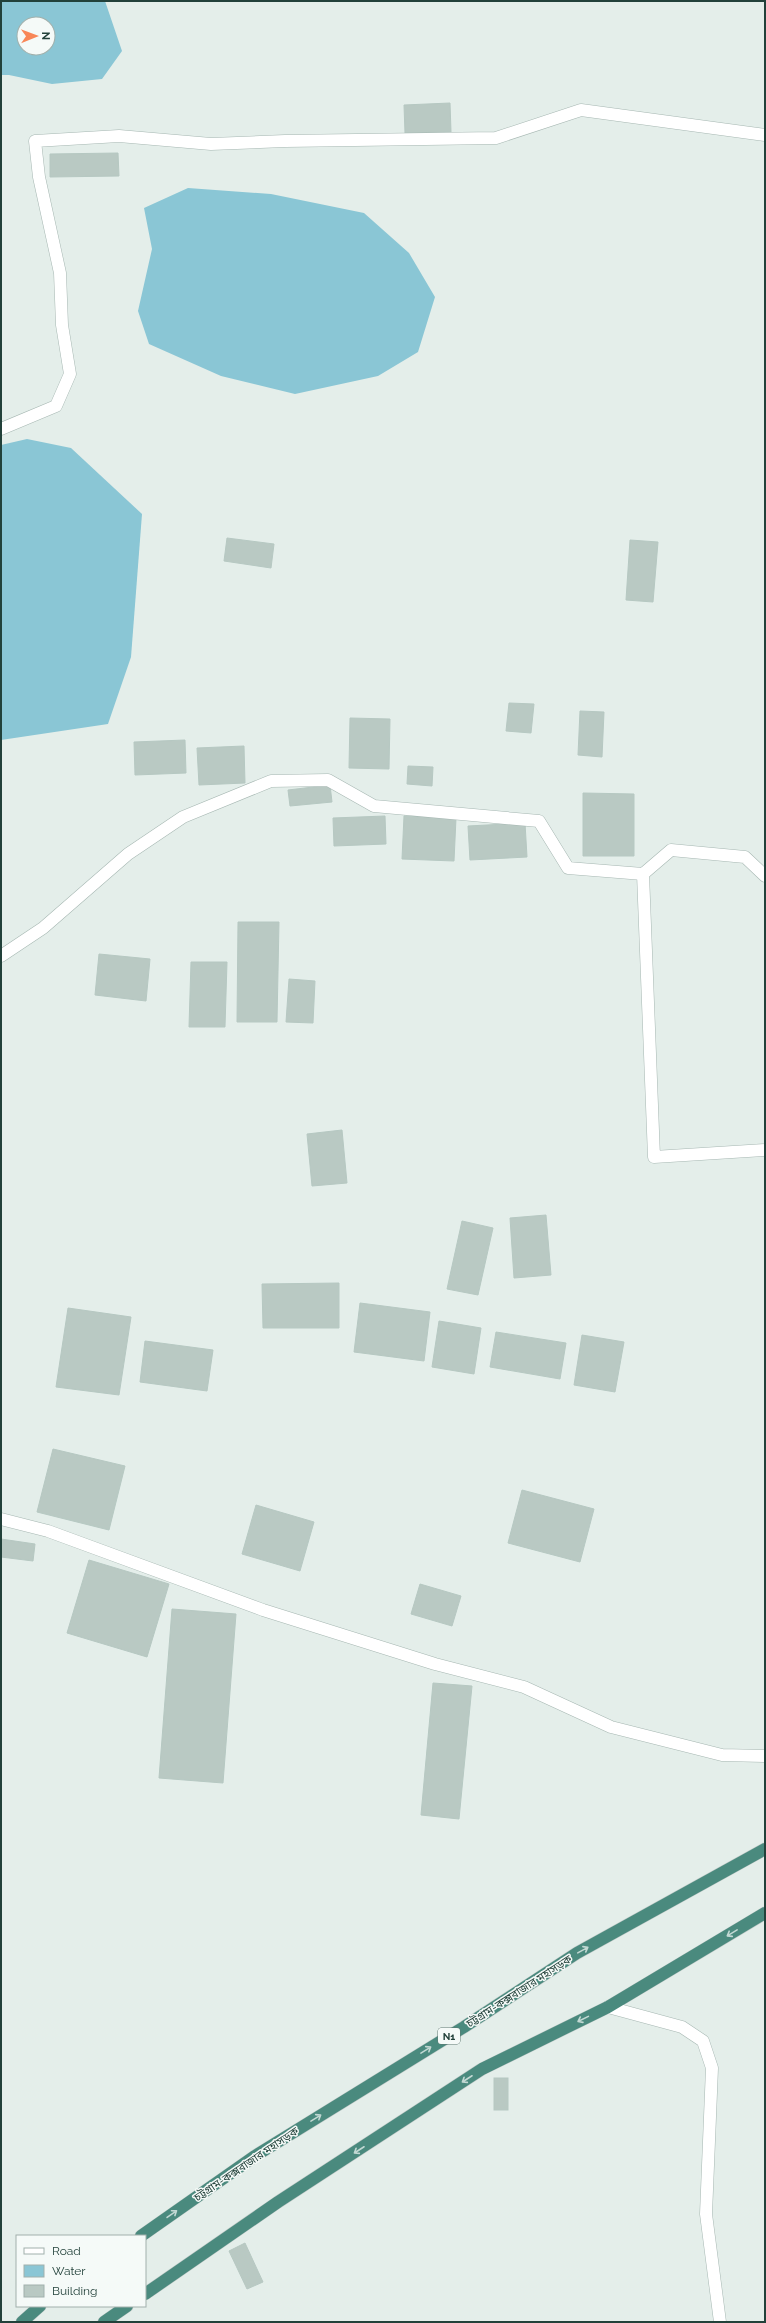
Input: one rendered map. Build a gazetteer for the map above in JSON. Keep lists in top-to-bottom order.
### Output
{
  "streets": {
    "highway": ["চট্টগ্রাম-কক্সবাজার মহাসড়ক", "N1"]
  },
  "legend": ["Road", "Water", "Building"],
  "north": "right"
}
